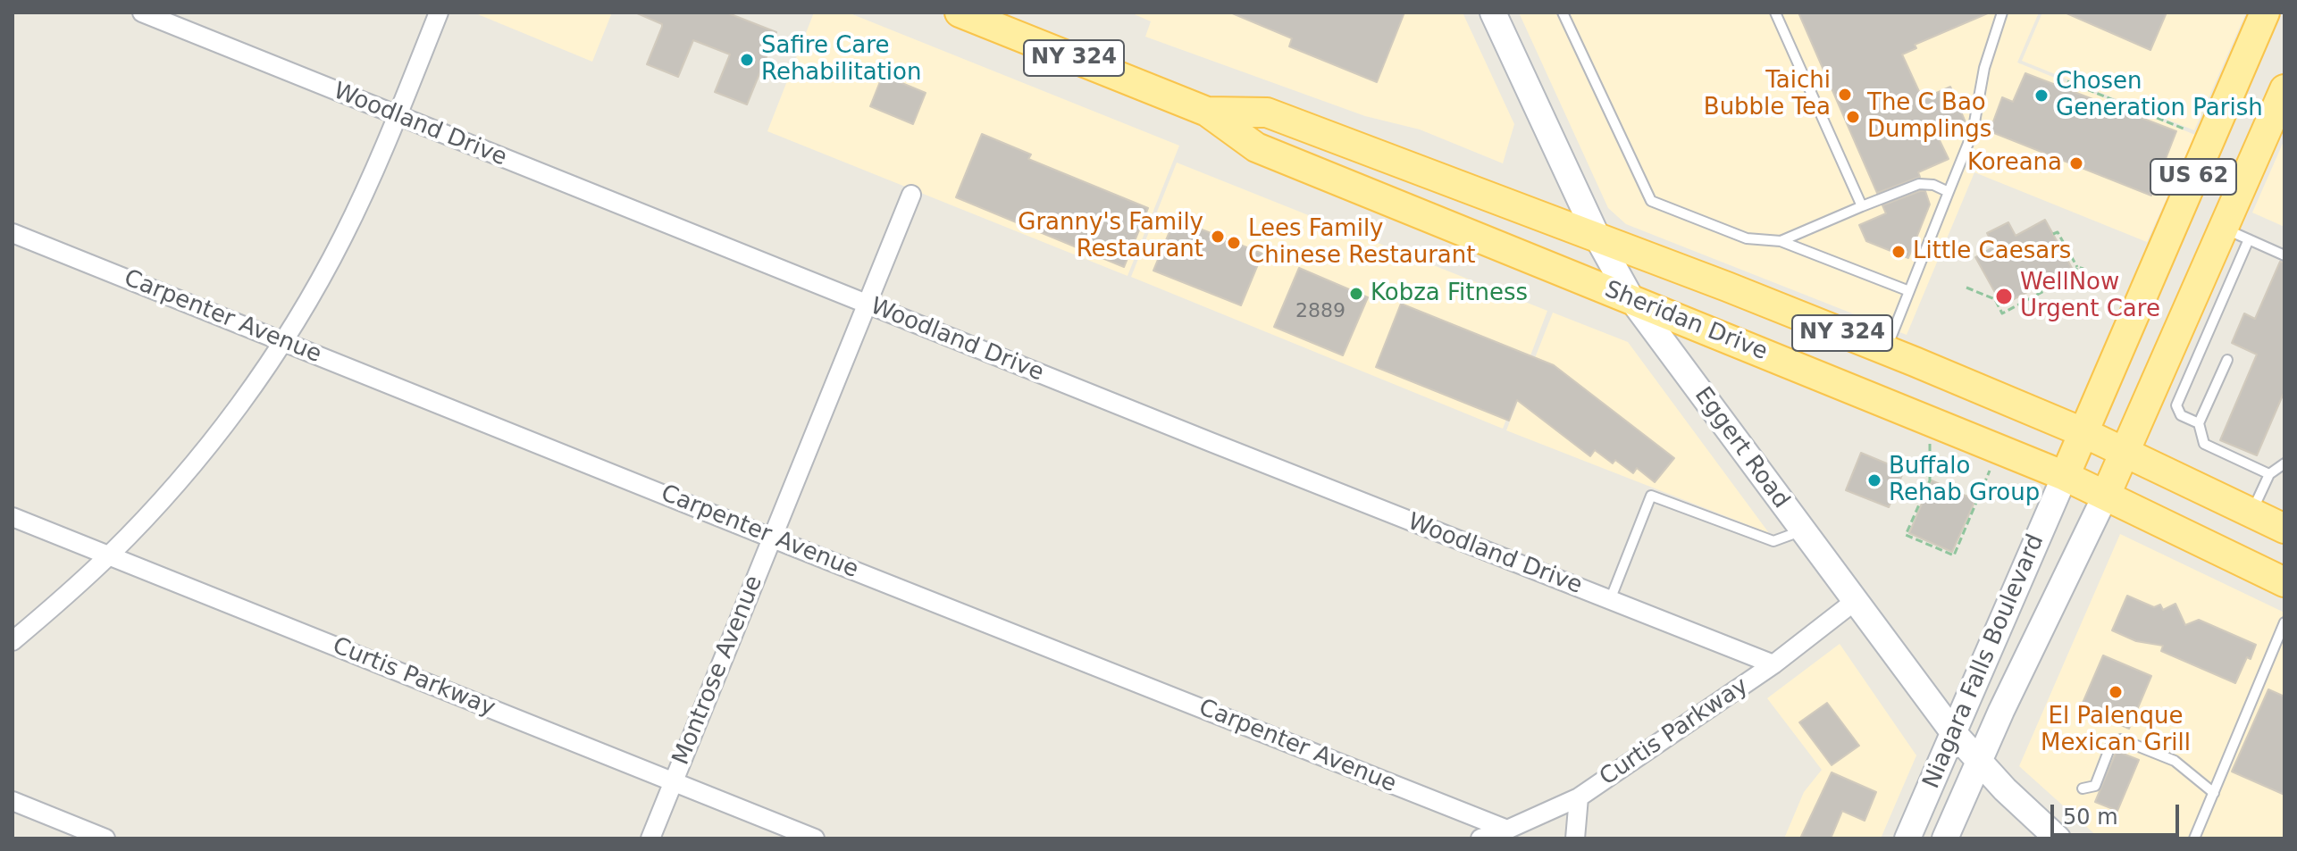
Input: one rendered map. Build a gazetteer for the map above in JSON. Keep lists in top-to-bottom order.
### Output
{
  "streets": {
    "main road": [
      "NY 324",
      "US 62",
      "Sheridan Drive",
      "Eggert Road",
      "Niagara Falls Boulevard"
    ],
    "street": [
      "Woodland Drive",
      "Carpenter Avenue",
      "Montrose Avenue",
      "Curtis Parkway"
    ]
  },
  "crossings": [
    ["Woodland Drive", "Montrose Avenue"],
    ["Woodland Drive", "Curtis Parkway"],
    ["Carpenter Avenue", "Montrose Avenue"],
    ["Carpenter Avenue", "Curtis Parkway"],
    ["Sheridan Drive", "Eggert Road"],
    ["Sheridan Drive", "Niagara Falls Boulevard"],
    ["Eggert Road", "Niagara Falls Boulevard"],
    ["Eggert Road", "Curtis Parkway"],
    ["Montrose Avenue", "Curtis Parkway"]
  ],
  "places": [
    "Safire Care Rehabilitation",
    "Taichi Bubble Tea",
    "Chosen Generation Parish",
    "The C Bao Dumplings",
    "Koreana",
    "Granny's Family Restaurant",
    "Lees Family Chinese Restaurant",
    "Little Caesars",
    "Kobza Fitness",
    "WellNow Urgent Care",
    "Buffalo Rehab Group",
    "El Palenque Mexican Grill"
  ],
  "house_numbers": ["2889"],
  "scale_bar": "50 m"
}
